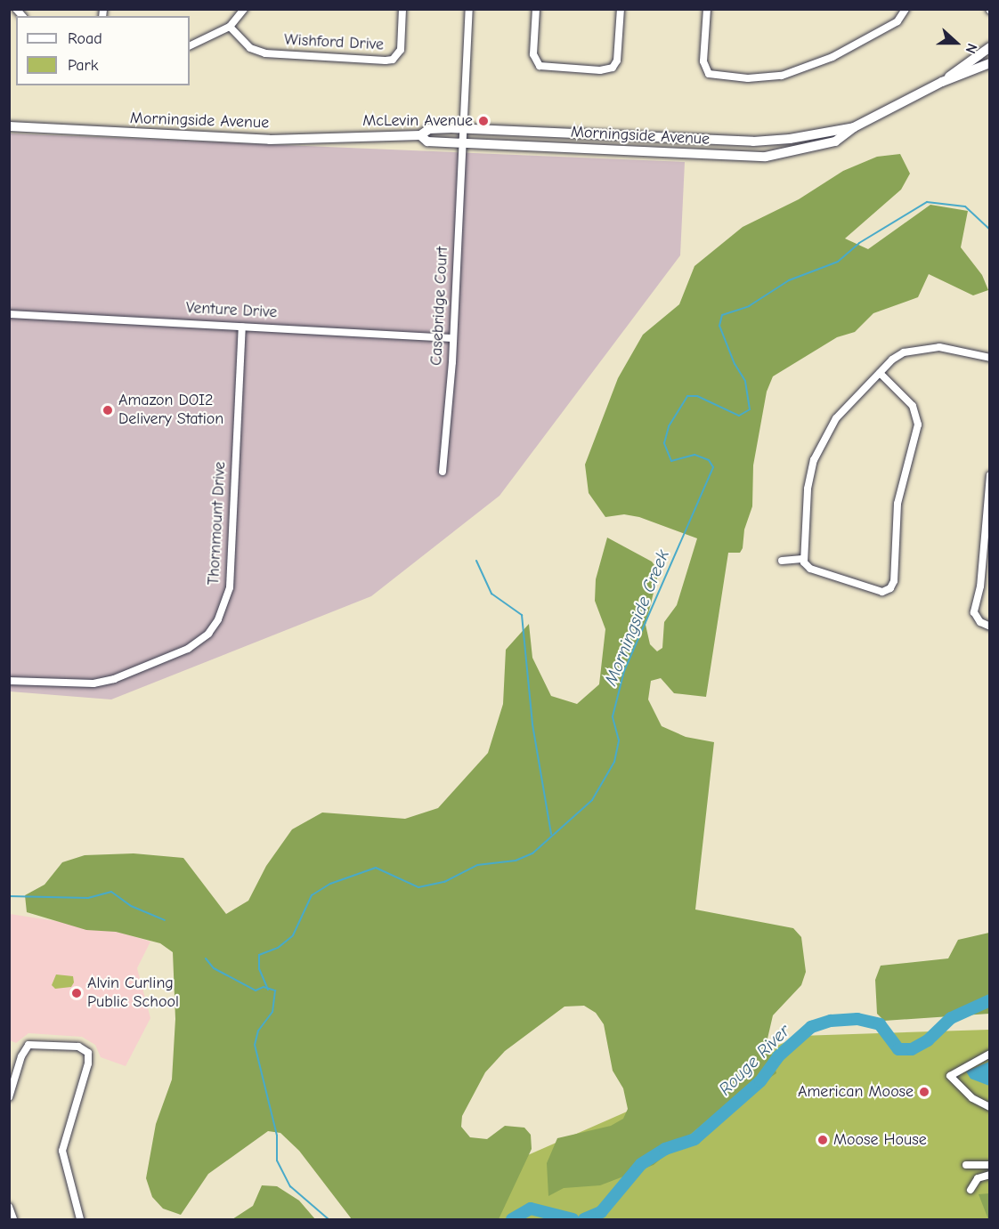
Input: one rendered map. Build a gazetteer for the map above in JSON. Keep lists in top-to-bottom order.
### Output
{
  "streets": {
    "main road": ["Morningside Avenue"],
    "street": [
      "Wishford Drive",
      "Casebridge Court",
      "Venture Drive",
      "Thornmount Drive"
    ]
  },
  "crossings": [
    ["Morningside Avenue", "Casebridge Court"],
    ["Casebridge Court", "Venture Drive"],
    ["Venture Drive", "Thornmount Drive"]
  ],
  "water": ["Morningside Creek", "Rouge River"],
  "places": [
    "McLevin Avenue",
    "Amazon DOI2 Delivery Station",
    "Alvin Curling Public School",
    "American Moose",
    "Moose House"
  ],
  "legend": ["Road", "Park"],
  "north": "right"
}
